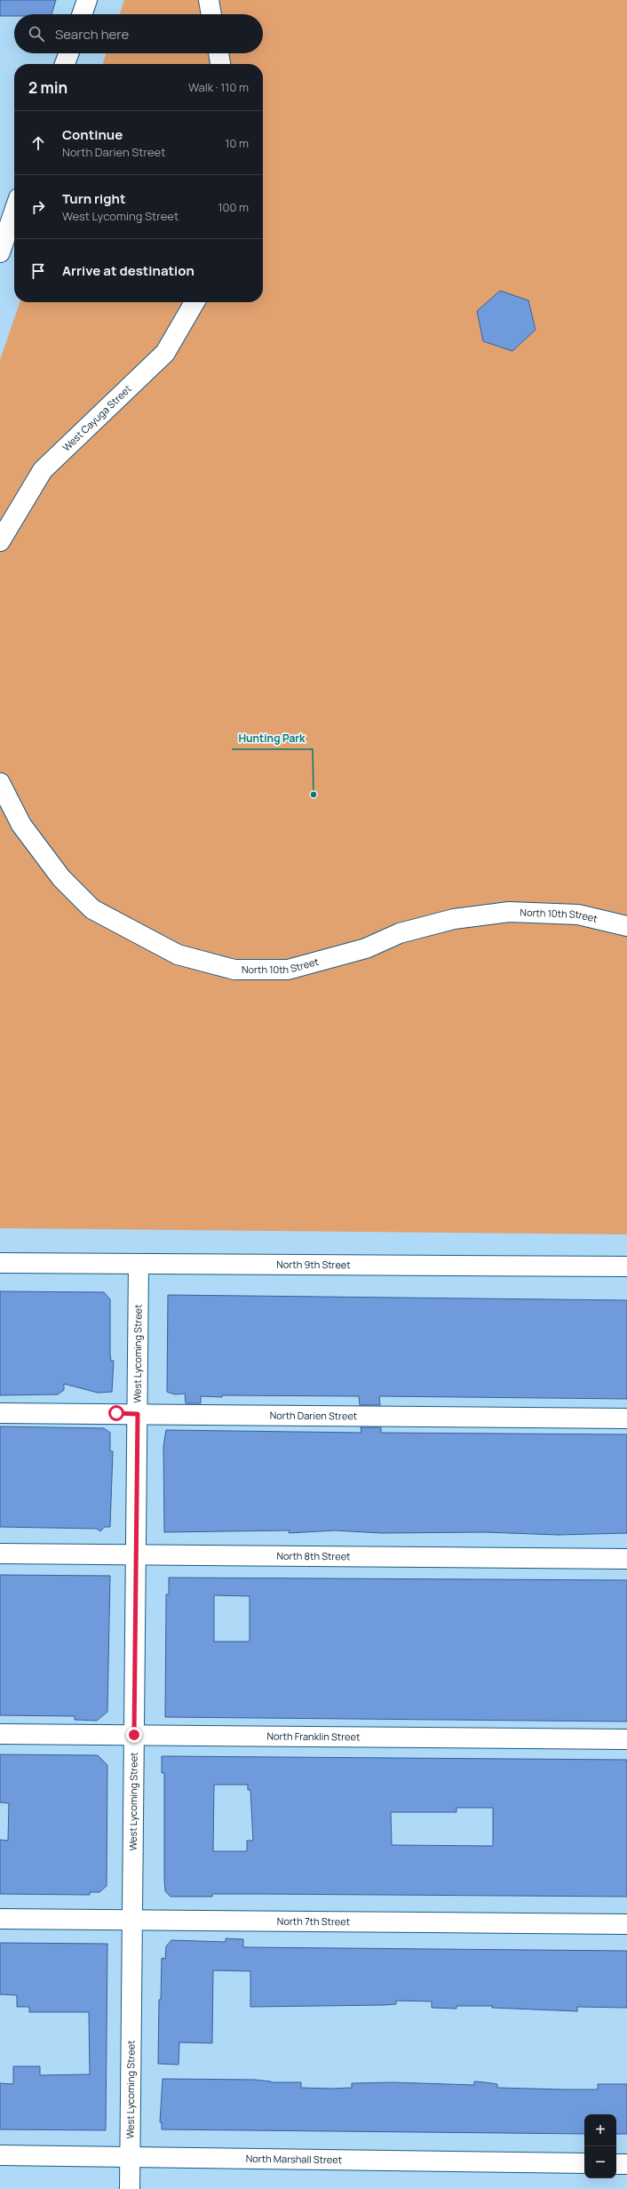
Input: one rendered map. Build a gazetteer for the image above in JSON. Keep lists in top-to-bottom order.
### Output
{
  "streets": {
    "street": [
      "West Cayuga Street",
      "North 10th Street",
      "North 9th Street",
      "West Lycoming Street",
      "North Darien Street",
      "North 8th Street",
      "North Franklin Street",
      "North 7th Street",
      "North Marshall Street"
    ]
  },
  "crossings": [
    ["North 9th Street", "West Lycoming Street"],
    ["West Lycoming Street", "North Darien Street"],
    ["West Lycoming Street", "North 8th Street"],
    ["West Lycoming Street", "North Franklin Street"],
    ["West Lycoming Street", "North 7th Street"],
    ["West Lycoming Street", "North Marshall Street"]
  ],
  "places": ["Hunting Park"],
  "page": {
    "search": "Search here",
    "heading": ["2 min", "Walk · 110 m"],
    "list": [
      ["Continue", "North Darien Street", "10 m"],
      ["Turn right", "West Lycoming Street", "100 m"],
      "Arrive at destination"
    ],
    "map_buttons": ["+", "−"]
  }
}
